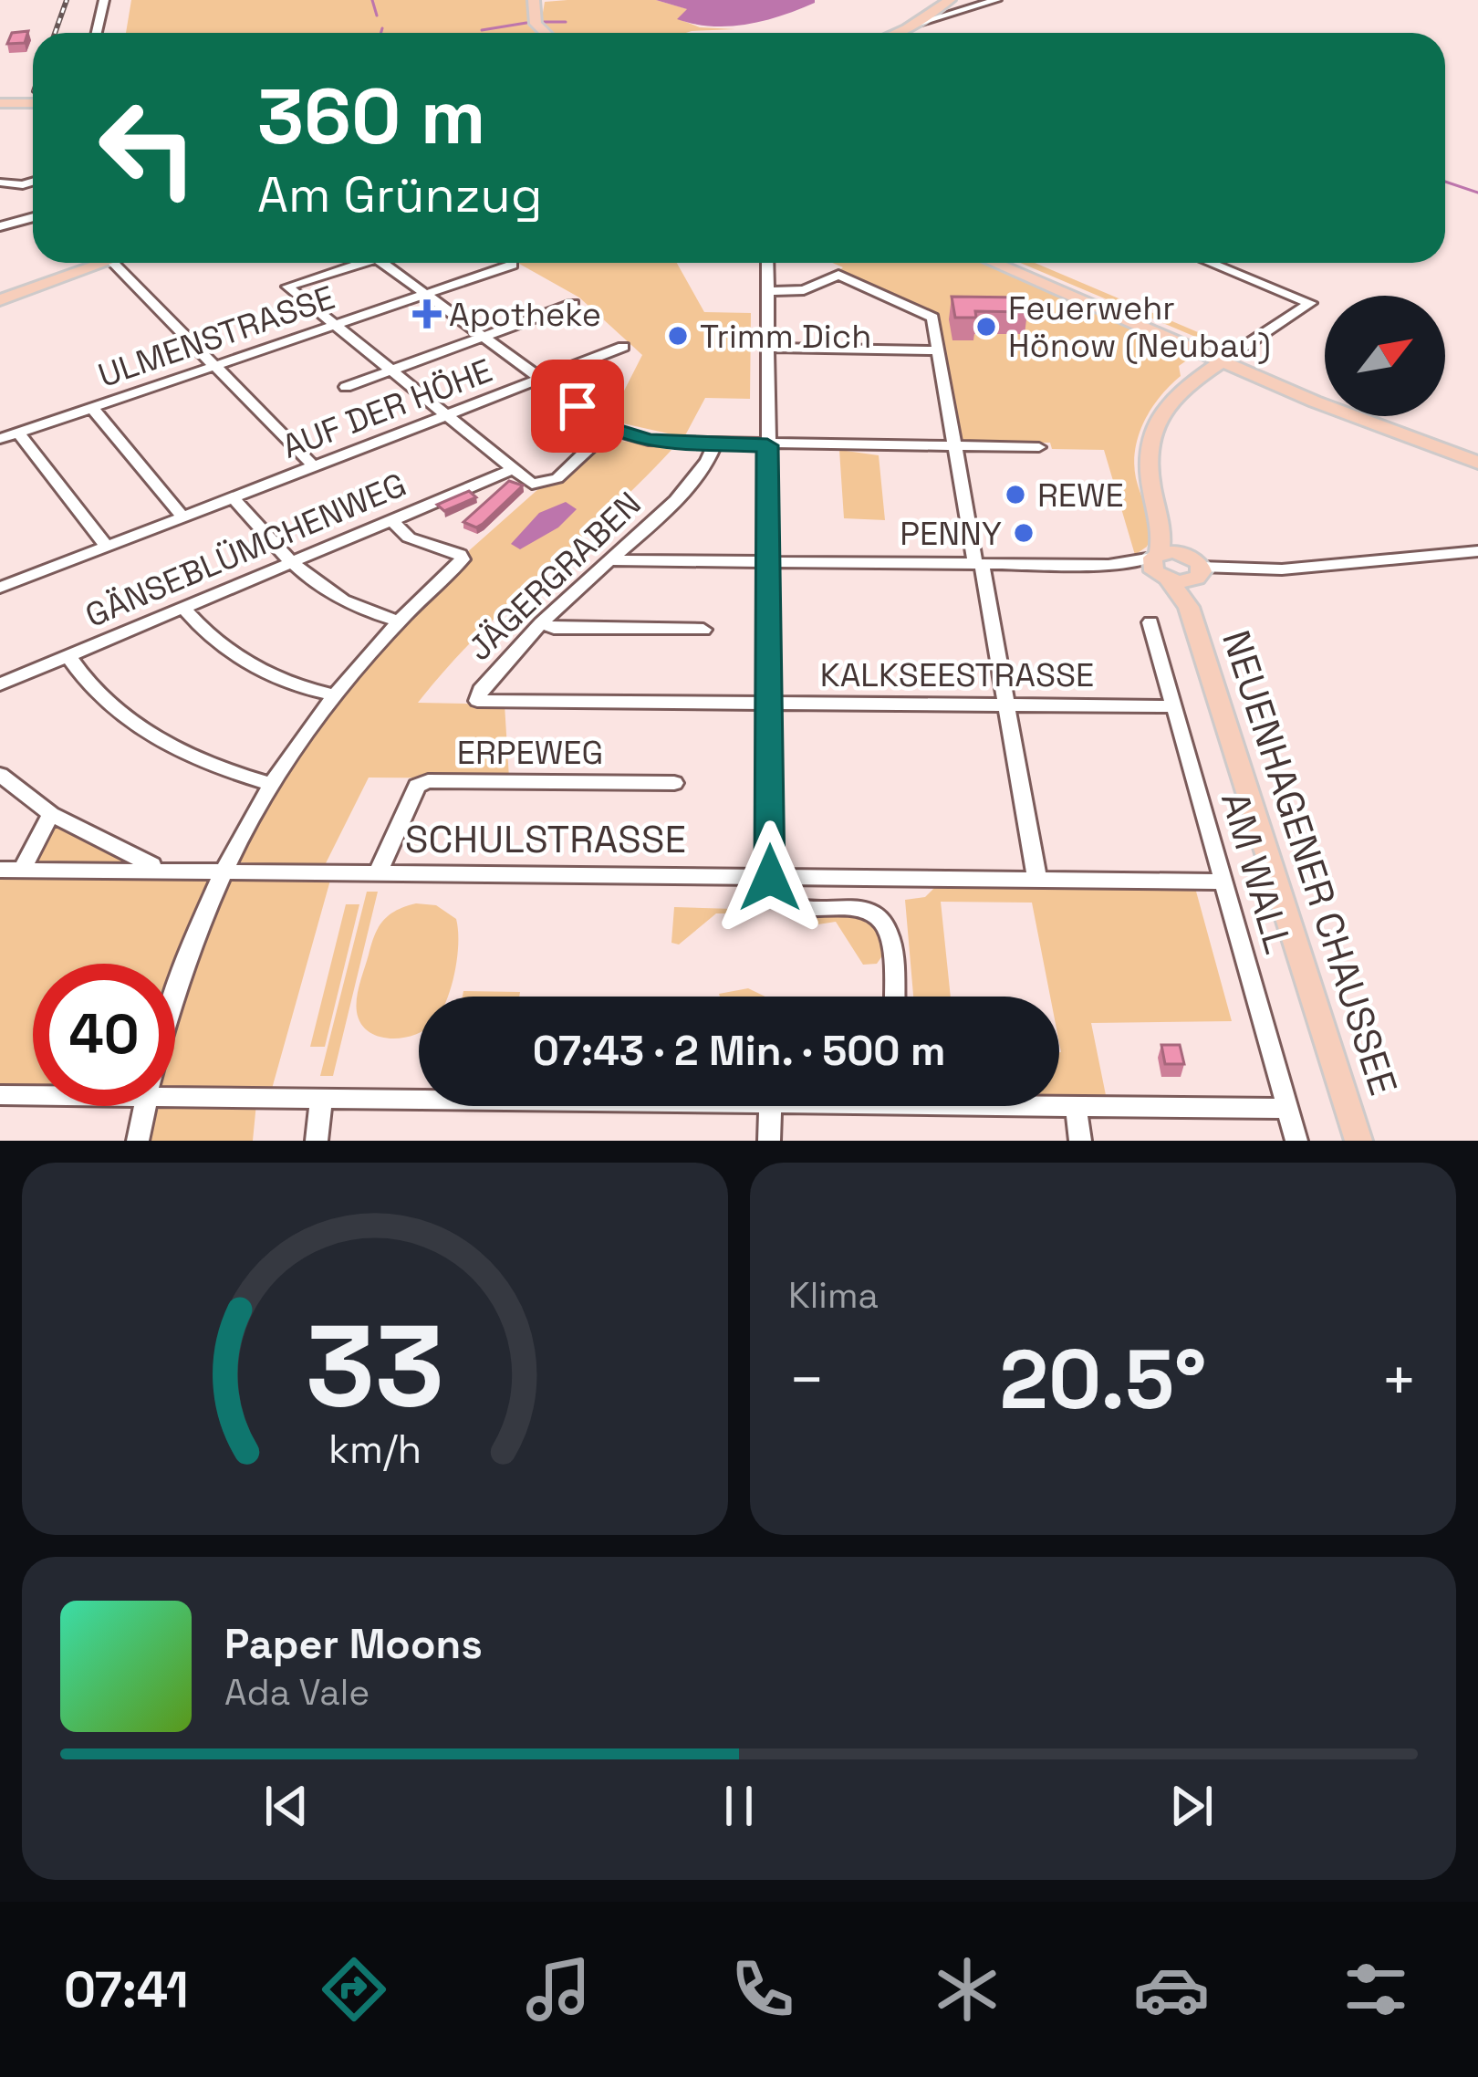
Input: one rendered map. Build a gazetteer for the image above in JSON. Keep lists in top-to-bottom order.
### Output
{
  "streets": {
    "main road": ["NEUENHAGENER CHAUSSEE"],
    "street": [
      "ULMENSTRASSE",
      "AUF DER HÖHE",
      "GÄNSEBLÜMCHENWEG",
      "JÄGERGRABEN",
      "KALKSEESTRASSE",
      "ERPEWEG",
      "SCHULSTRASSE",
      "AM WALL"
    ]
  },
  "crossings": [
    ["JÄGERGRABEN", "KALKSEESTRASSE"],
    ["KALKSEESTRASSE", "AM WALL"],
    ["ERPEWEG", "SCHULSTRASSE"],
    ["SCHULSTRASSE", "AM WALL"]
  ],
  "places": {
    "health": ["Apotheke"],
    "other": [
      "Feuerwehr Hönow (Neubau)",
      "Trimm Dich",
      "REWE",
      "PENNY"
    ]
  },
  "north": "top right",
  "page": {
    "turn": ["360 m", "Am Grünzug"],
    "limit": "40",
    "trip": "07:43 · 2 Min. · 500 m",
    "tile": "Klima",
    "heat": ["−", "20.5°", "+"],
    "song": ["Paper Moons", "Ada Vale"],
    "tabs": "07:41",
    "gauge": ["33", "km/h"]
  }
}
